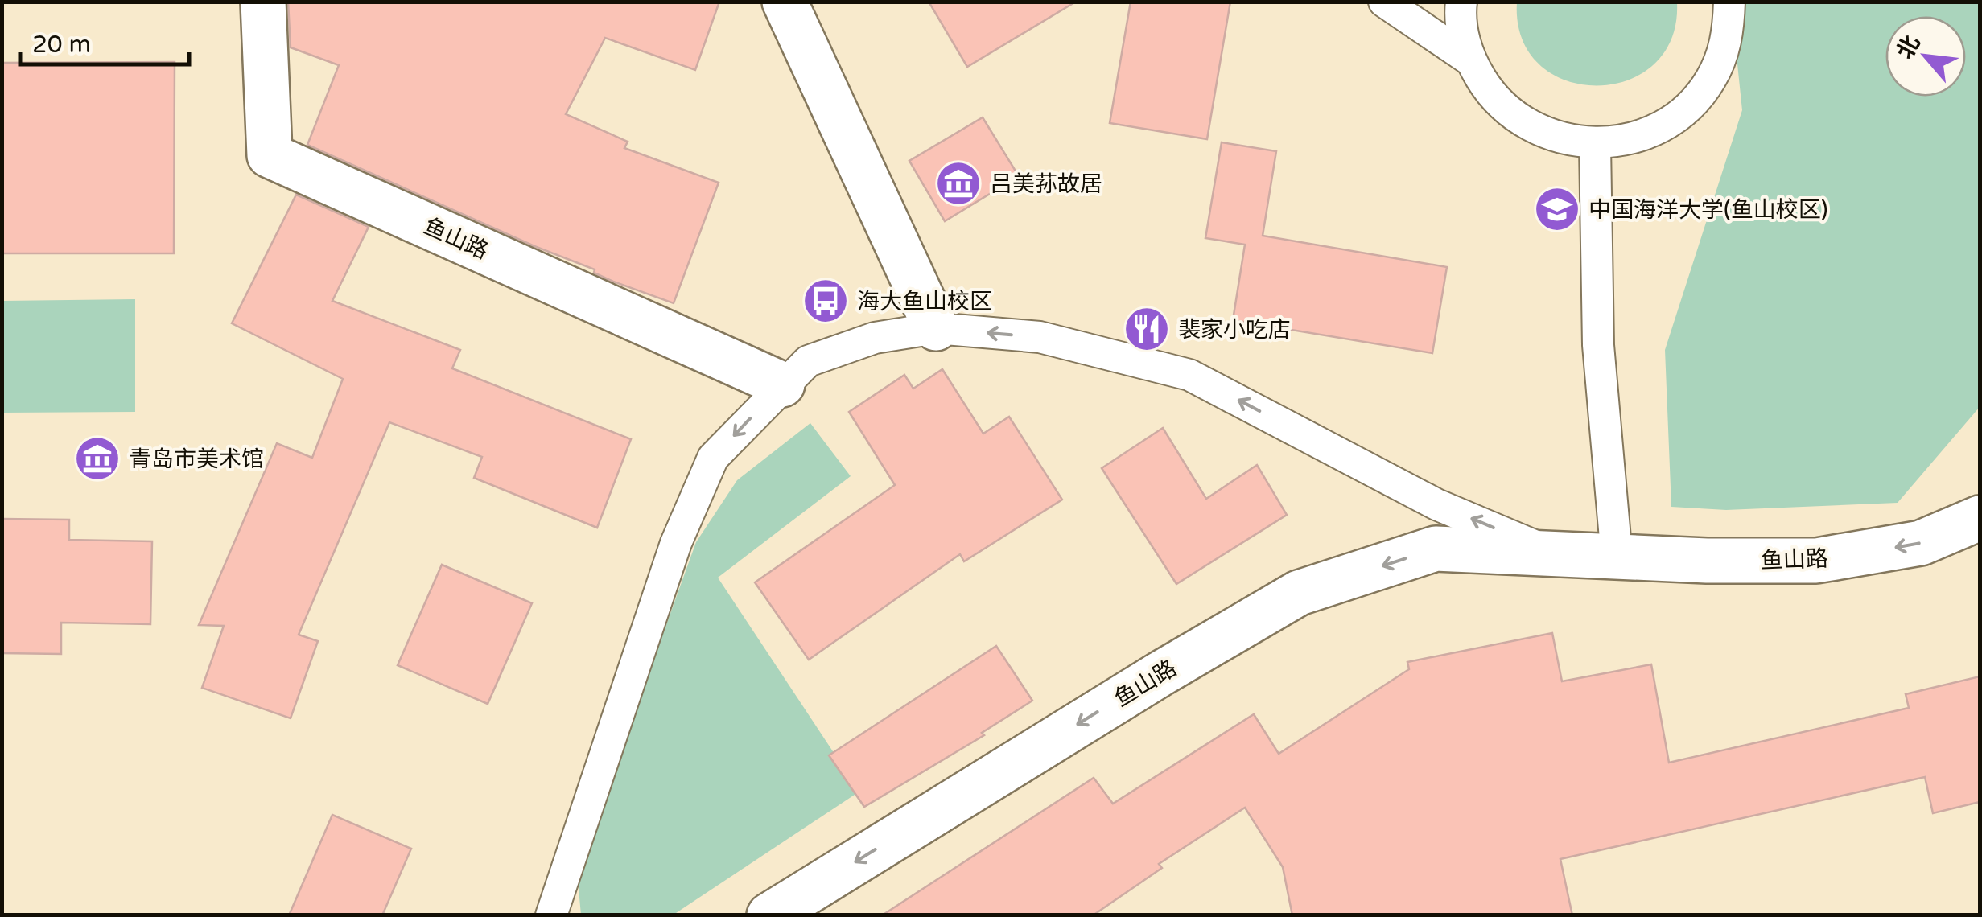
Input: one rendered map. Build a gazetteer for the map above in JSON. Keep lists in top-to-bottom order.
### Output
{
  "streets": {
    "main road": ["鱼山路"]
  },
  "one_way": ["鱼山路"],
  "places": {
    "museum": ["吕美荪故居", "青岛市美术馆"],
    "school or university": ["中国海洋大学(鱼山校区)"],
    "bus stop": ["海大鱼山校区"],
    "restaurant": ["裴家小吃店"]
  },
  "scale_bar": "20 m",
  "north": "top left"
}
